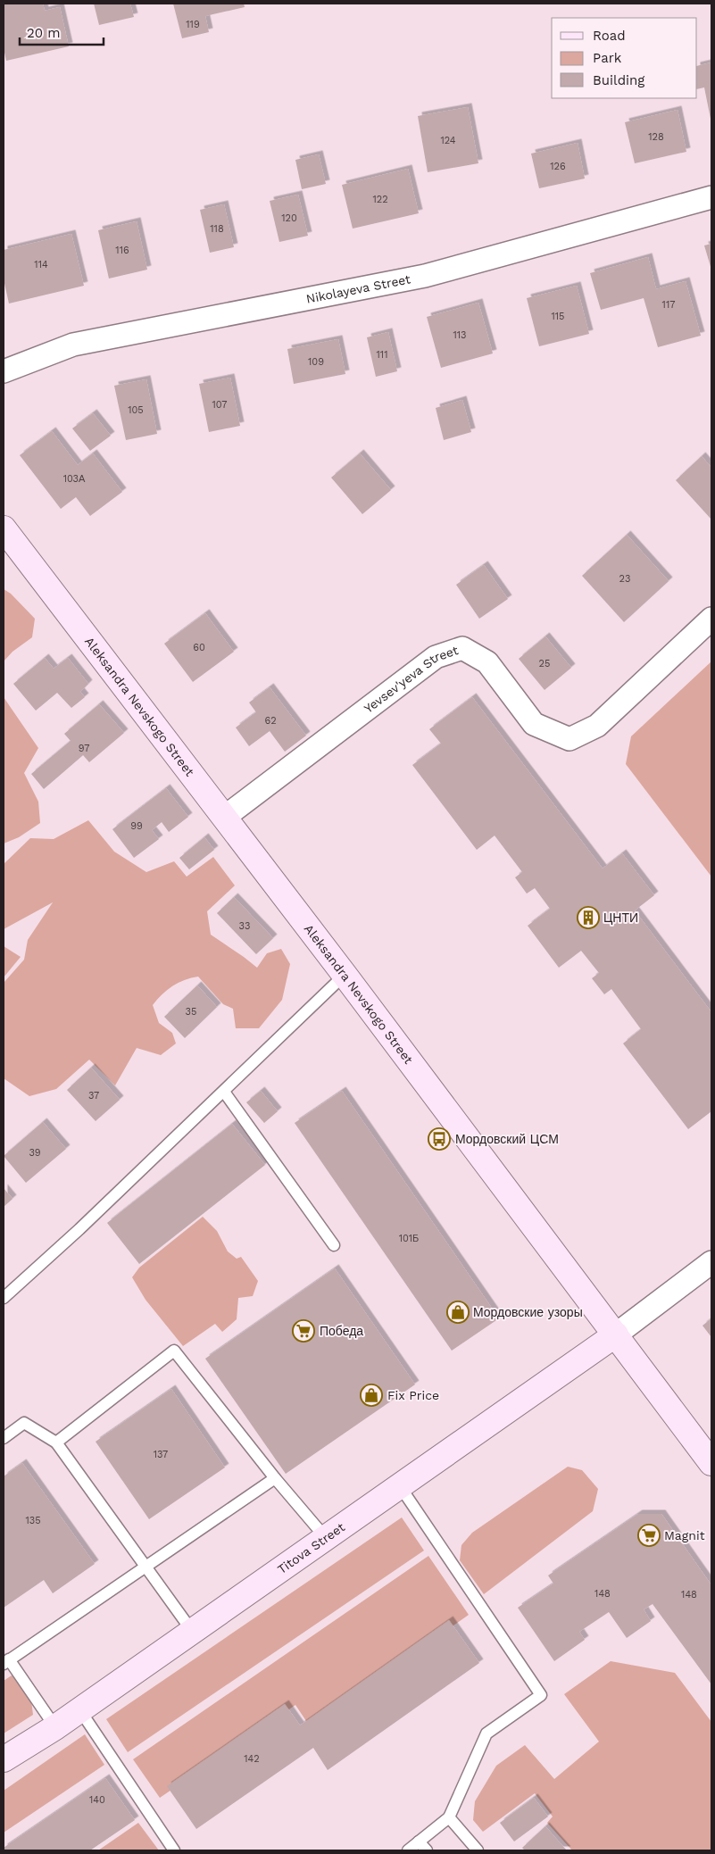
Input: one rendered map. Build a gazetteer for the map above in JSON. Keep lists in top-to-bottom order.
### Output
{
  "streets": {
    "main road": ["Aleksandra Nevskogo Street", "Titova Street"],
    "street": ["Nikolayeva Street", "Yevsev'yeva Street"]
  },
  "crossings": [
    ["Yevsev'yeva Street", "Aleksandra Nevskogo Street"],
    ["Aleksandra Nevskogo Street", "Titova Street"]
  ],
  "places": {
    "building": ["ЦНТИ"],
    "bus stop": ["Мордовский ЦСМ"],
    "shop": ["Мордовские узоры", "Fix Price"],
    "supermarket": ["Победа", "Magnit"]
  },
  "house_numbers": [
    "119",
    "128",
    "124",
    "126",
    "122",
    "120",
    "118",
    "116",
    "114",
    "117",
    "115",
    "113",
    "111",
    "109",
    "107",
    "105",
    "103А",
    "23",
    "60",
    "25",
    "62",
    "97",
    "99",
    "33",
    "35",
    "37",
    "39",
    "101Б",
    "137",
    "135",
    "148",
    "148",
    "142",
    "140"
  ],
  "legend": ["Road", "Park", "Building"],
  "scale_bar": "20 m"
}
